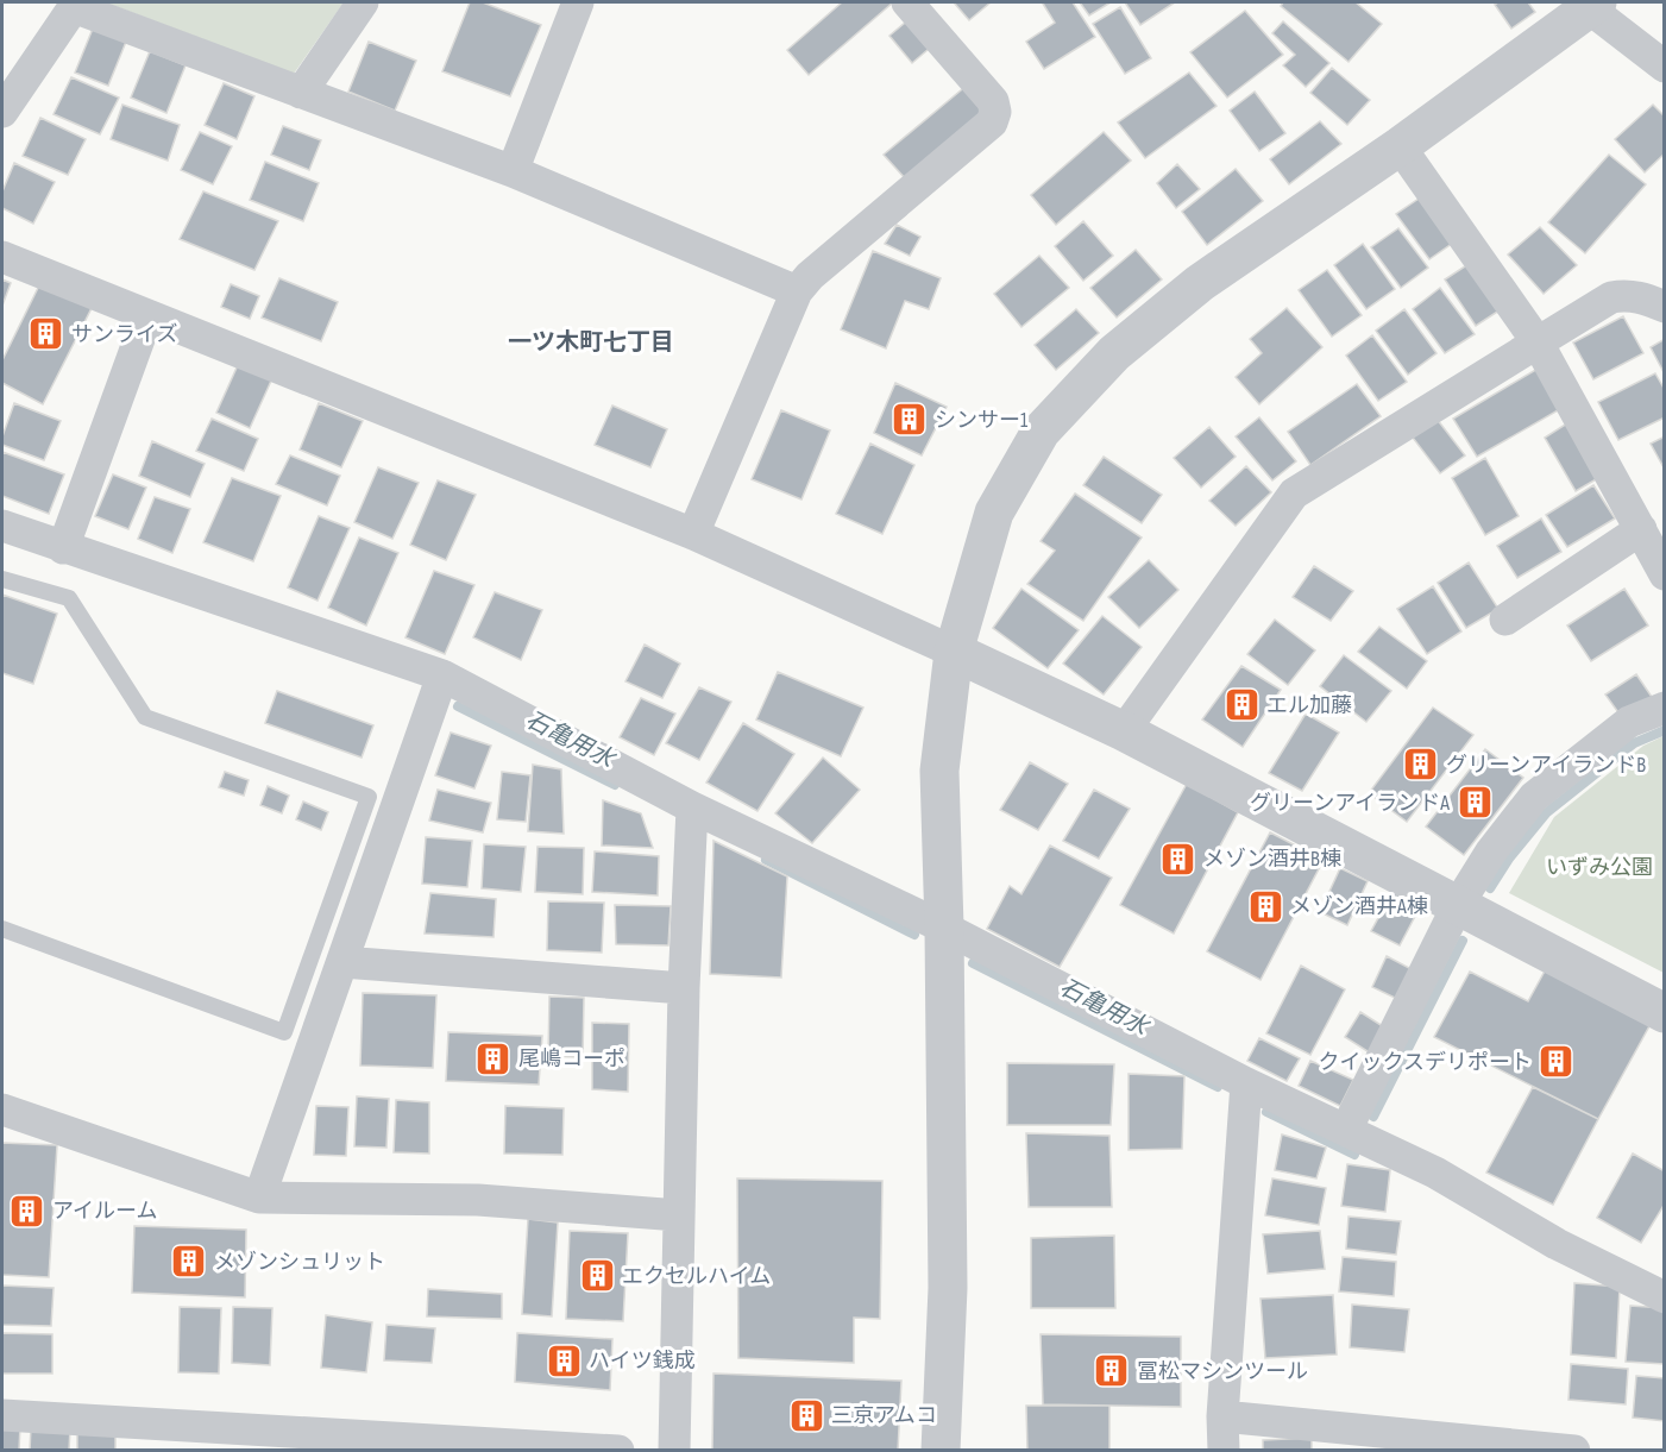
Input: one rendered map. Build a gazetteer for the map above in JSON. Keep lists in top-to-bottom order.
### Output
{
  "districts": ["一ツ木町七丁目"],
  "water": ["石亀用水"],
  "parks": ["いずみ公園"],
  "places": {
    "building": [
      "サンライズ",
      "シンサー1",
      "エル加藤",
      "グリーンアイランドB",
      "グリーンアイランドA",
      "メゾン酒井B棟",
      "メゾン酒井A棟",
      "尾嶋コーポ",
      "クイックスデリポート",
      "アイルーム",
      "メゾンシュリット",
      "エクセルハイム",
      "ハイツ銭成",
      "冨松マシンツール",
      "三京アムコ"
    ]
  }
}
